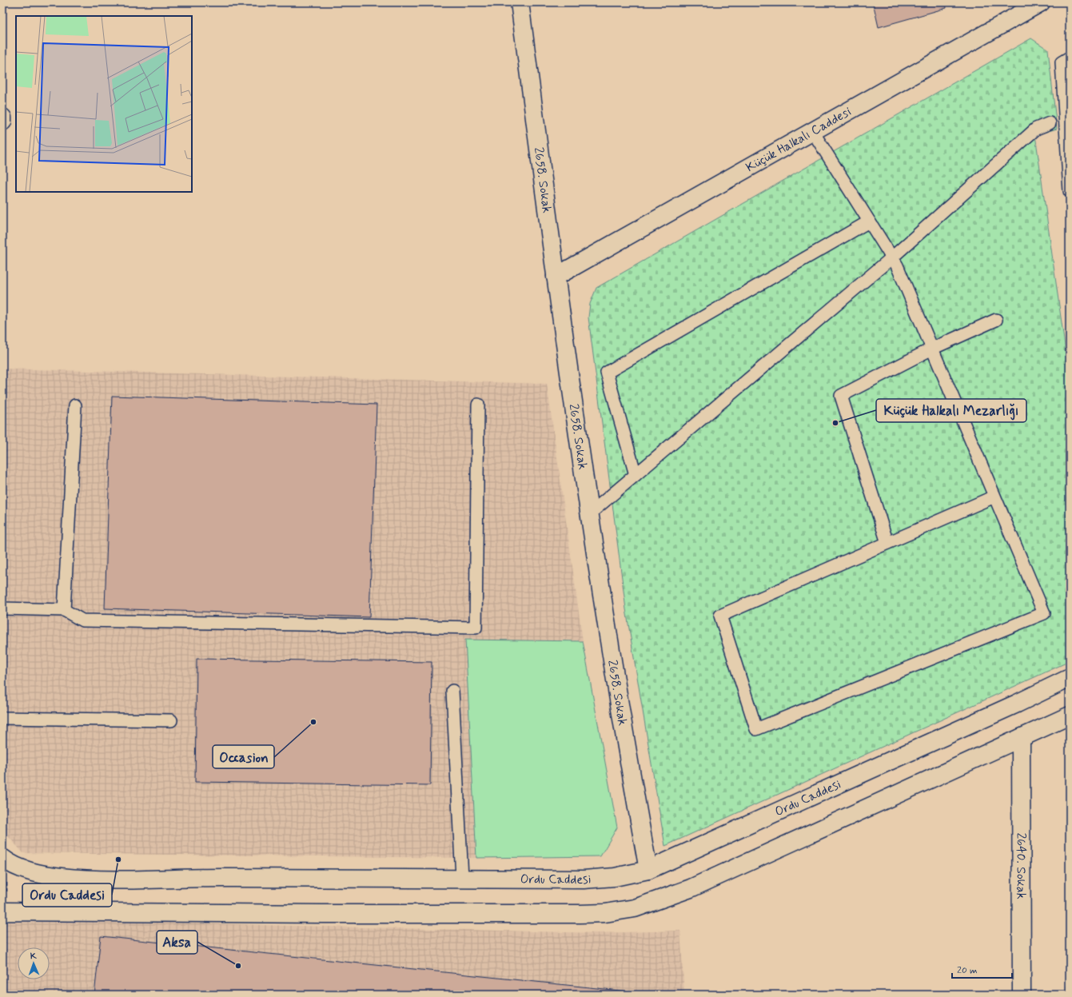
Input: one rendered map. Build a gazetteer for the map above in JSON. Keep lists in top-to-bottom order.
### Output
{
  "streets": {
    "main road": [
      "Küçük Halkalı Caddesi",
      "2658. Sokak",
      "Ordu Caddesi",
      "2640. Sokak"
    ]
  },
  "crossings": [
    ["Küçük Halkalı Caddesi", "2658. Sokak"],
    ["2658. Sokak", "Ordu Caddesi"]
  ],
  "places": [
    "Küçük Halkalı Mezarlığı",
    "Occasion",
    "Ordu Caddesi",
    "Aksa"
  ],
  "scale_bar": "20 m",
  "north": "top"
}
